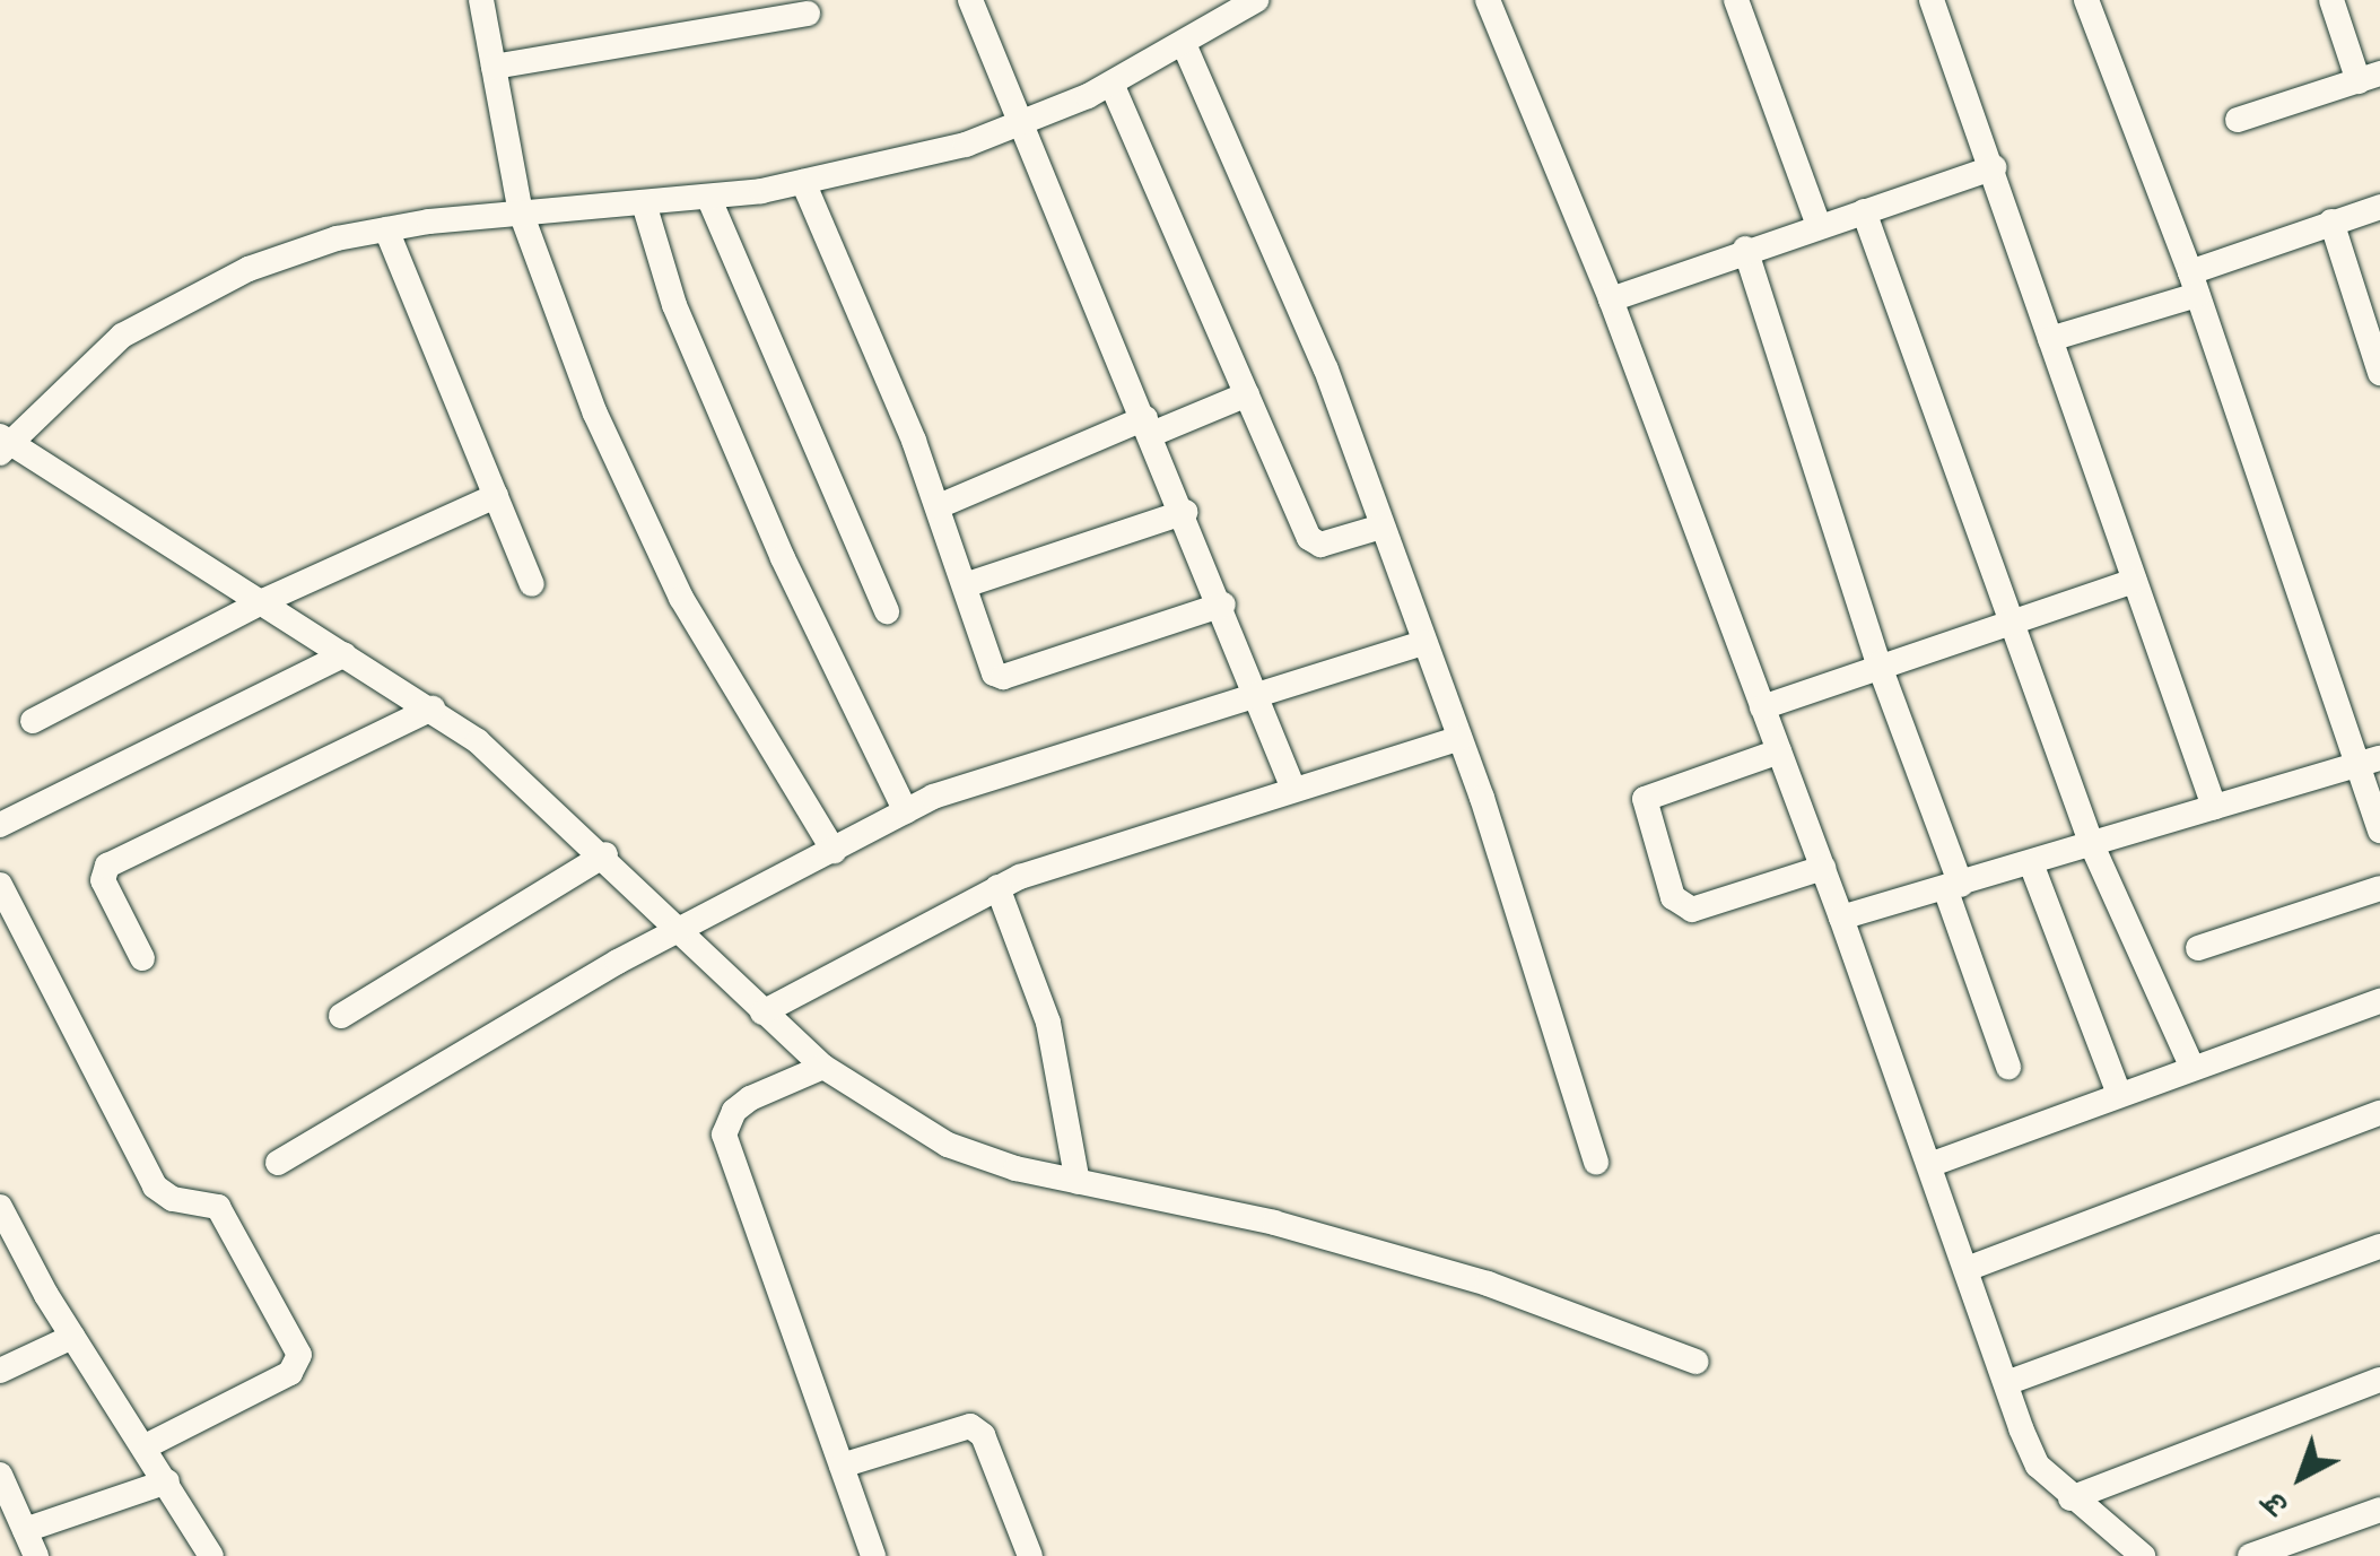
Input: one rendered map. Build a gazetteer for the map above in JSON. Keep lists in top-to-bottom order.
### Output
{
  "north": "bottom left"
}
